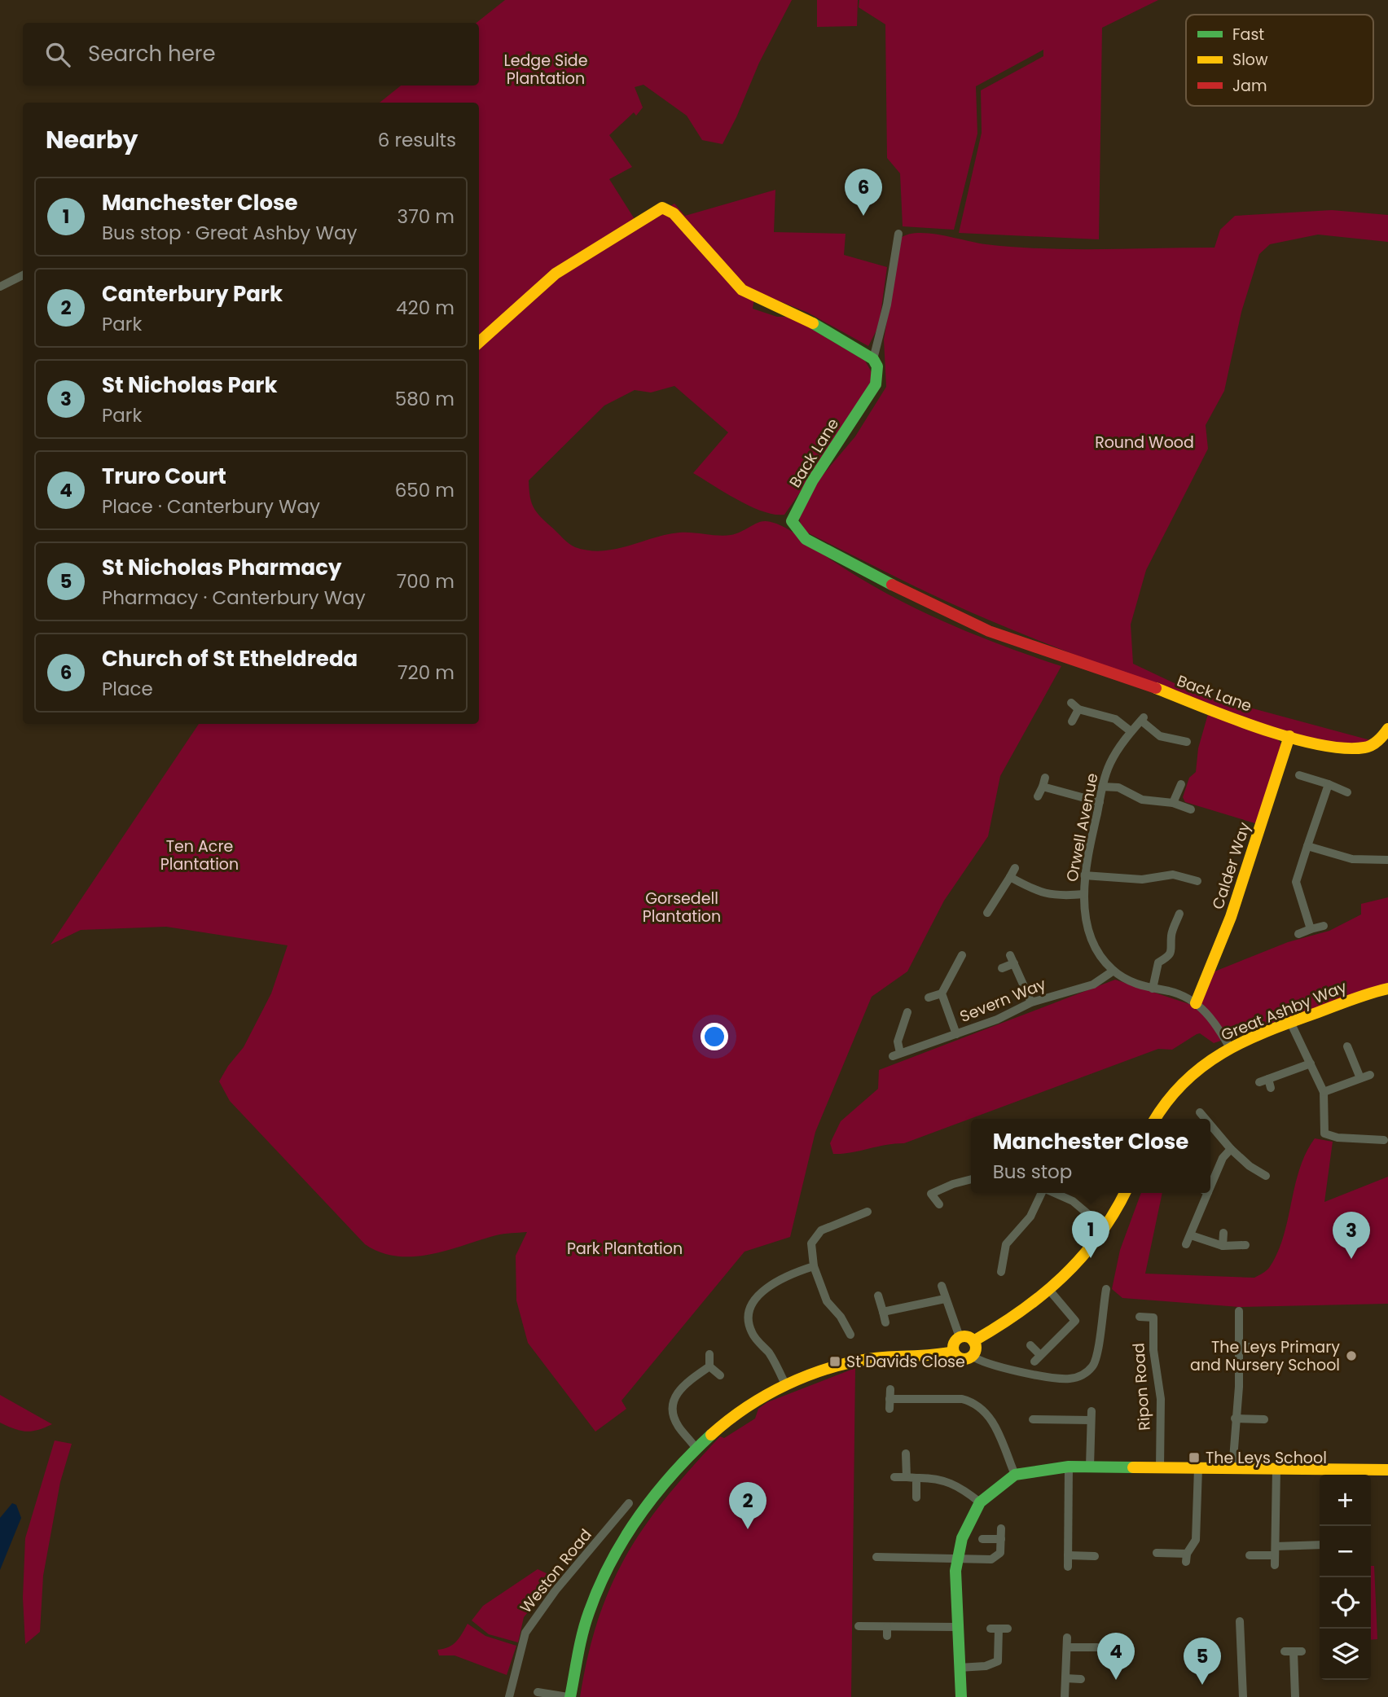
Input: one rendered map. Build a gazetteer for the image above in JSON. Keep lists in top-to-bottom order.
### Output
{
  "streets": {
    "street": [
      "Back Lane",
      "Orwell Avenue",
      "Calder Way",
      "Severn Way",
      "Great Ashby Way",
      "Ripon Road",
      "Weston Road"
    ]
  },
  "crossings": [
    ["Back Lane", "Calder Way"],
    ["Orwell Avenue", "Calder Way"],
    ["Orwell Avenue", "Severn Way"],
    ["Orwell Avenue", "Great Ashby Way"]
  ],
  "parks": [
    "Ledge Side Plantation",
    "Round Wood",
    "Ten Acre Plantation",
    "Gorsedell Plantation",
    "Park Plantation"
  ],
  "places": {
    "other": ["The Leys Primary and Nursery School"],
    "transit": ["St Davids Close", "The Leys School"]
  },
  "legend": ["Fast", "Slow", "Jam"],
  "page": {
    "search": "Search here",
    "heading": ["Nearby", "6 results"],
    "pins": [
      "6",
      "1",
      "3",
      "2",
      "4",
      "5"
    ],
    "list": [
      {
        "mark": "1",
        "name": "Manchester Close",
        "note": "Bus stop · Great Ashby Way",
        "value": "370 m"
      },
      {
        "mark": "2",
        "name": "Canterbury Park",
        "note": "Park",
        "value": "420 m"
      },
      {
        "mark": "3",
        "name": "St Nicholas Park",
        "note": "Park",
        "value": "580 m"
      },
      {
        "mark": "4",
        "name": "Truro Court",
        "note": "Place · Canterbury Way",
        "value": "650 m"
      },
      {
        "mark": "5",
        "name": "St Nicholas Pharmacy",
        "note": "Pharmacy · Canterbury Way",
        "value": "700 m"
      },
      {
        "mark": "6",
        "name": "Church of St Etheldreda",
        "note": "Place",
        "value": "720 m"
      }
    ],
    "popup": ["Manchester Close", "Bus stop"],
    "map_buttons": ["+", "−"]
  }
}
